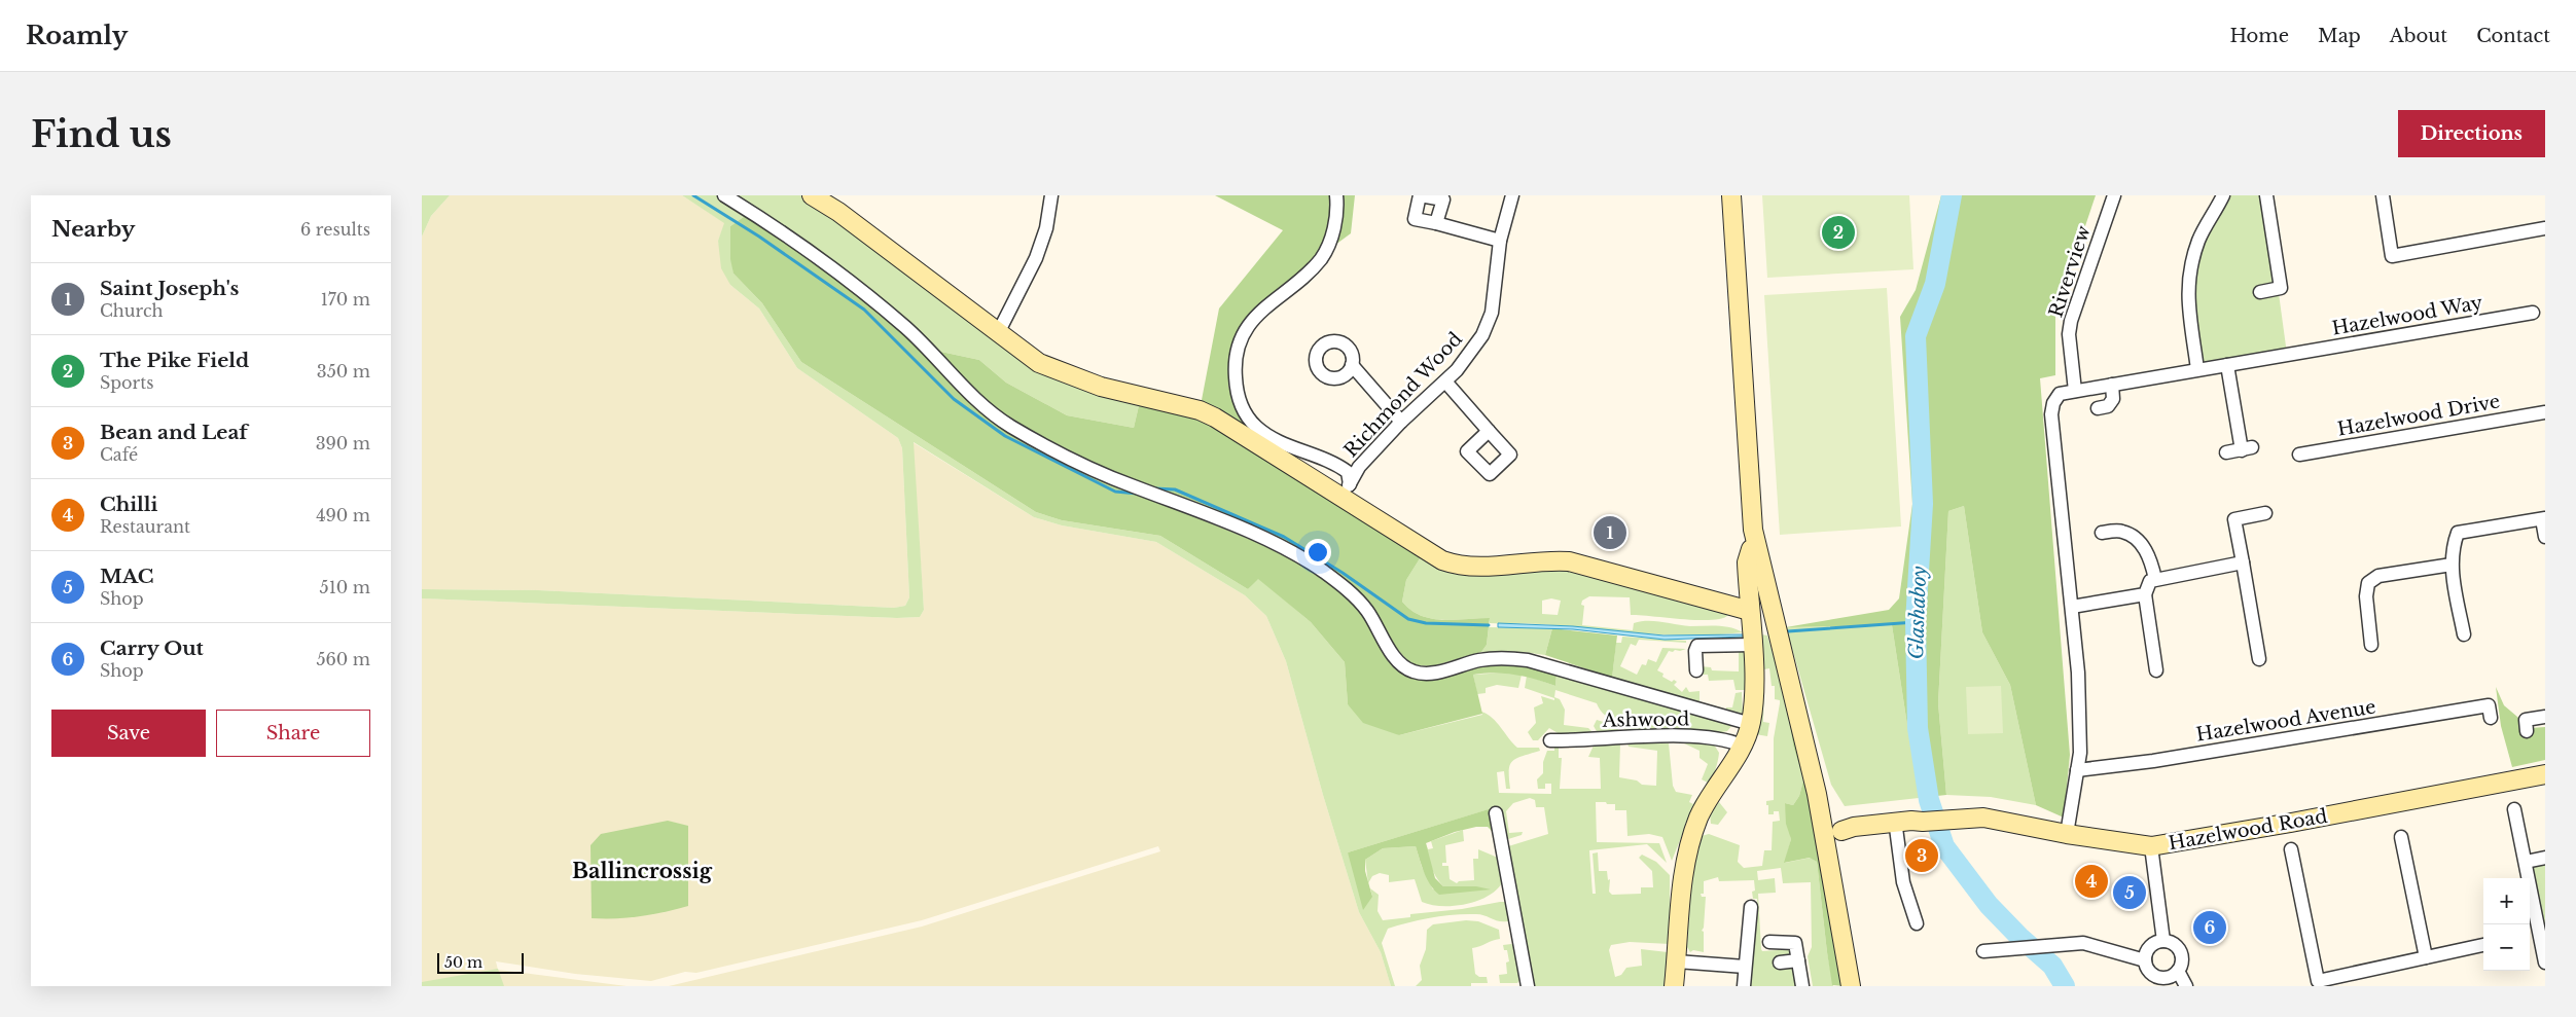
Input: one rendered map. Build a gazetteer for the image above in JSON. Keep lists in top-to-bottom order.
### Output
{
  "streets": {
    "street": [
      "Riverview",
      "Hazelwood Way",
      "Richmond Wood",
      "Hazelwood Drive",
      "Ashwood",
      "Hazelwood Avenue",
      "Hazelwood Road"
    ]
  },
  "crossings": [
    ["Riverview", "Hazelwood Way"]
  ],
  "districts": ["Ballincrossig"],
  "water": ["Glashaboy"],
  "scale_bar": "50 m",
  "page": {
    "header": "Roamly",
    "nav": [
      "Home",
      "Map",
      "About",
      "Contact"
    ],
    "buttons": [
      "Directions",
      ["Save", "Share"]
    ],
    "title": "Find us",
    "heading": ["Nearby", "6 results"],
    "pins": [
      "2",
      "1",
      "3",
      "4",
      "5",
      "6"
    ],
    "list": [
      {
        "mark": "1",
        "name": "Saint Joseph's",
        "note": "Church",
        "value": "170 m"
      },
      {
        "mark": "2",
        "name": "The Pike Field",
        "note": "Sports",
        "value": "350 m"
      },
      {
        "mark": "3",
        "name": "Bean and Leaf",
        "note": "Café",
        "value": "390 m"
      },
      {
        "mark": "4",
        "name": "Chilli",
        "note": "Restaurant",
        "value": "490 m"
      },
      {
        "mark": "5",
        "name": "MAC",
        "note": "Shop",
        "value": "510 m"
      },
      {
        "mark": "6",
        "name": "Carry Out",
        "note": "Shop",
        "value": "560 m"
      }
    ],
    "map_buttons": ["+", "−"],
    "scale": "50 m"
  }
}
